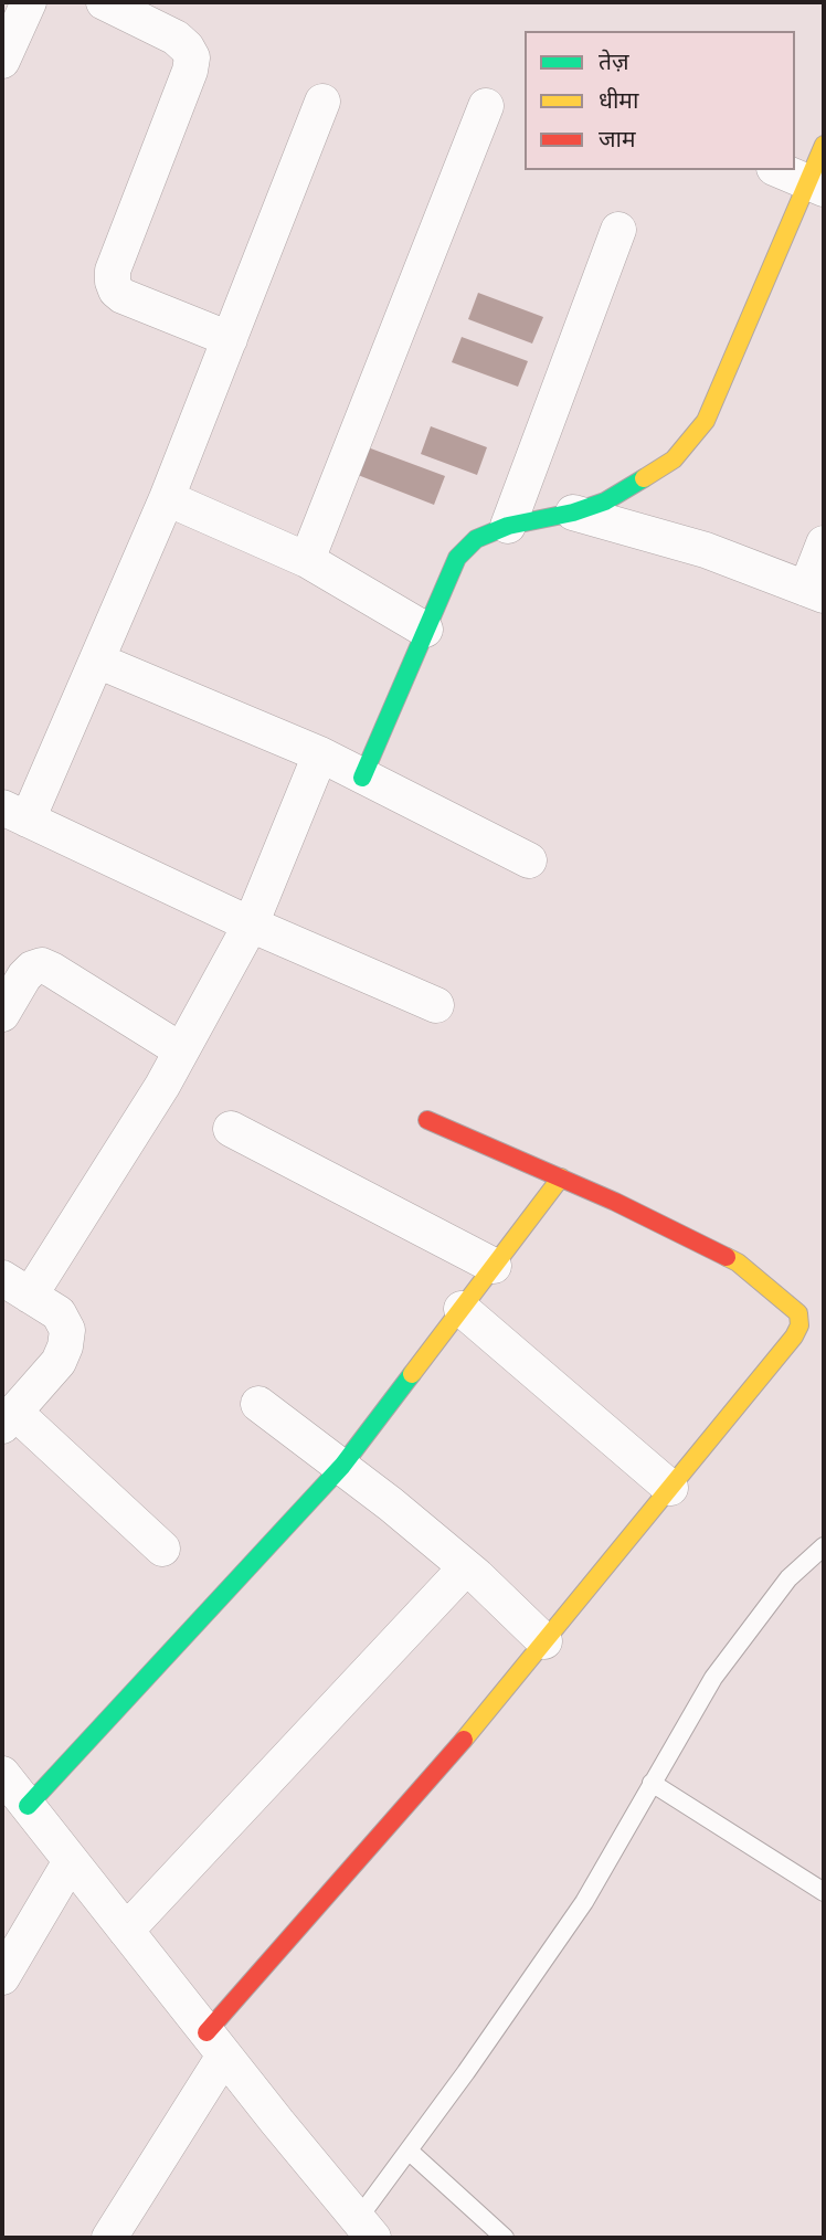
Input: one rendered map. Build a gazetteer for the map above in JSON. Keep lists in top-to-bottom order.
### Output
{
  "legend": ["तेज़", "धीमा", "जाम"]
}
